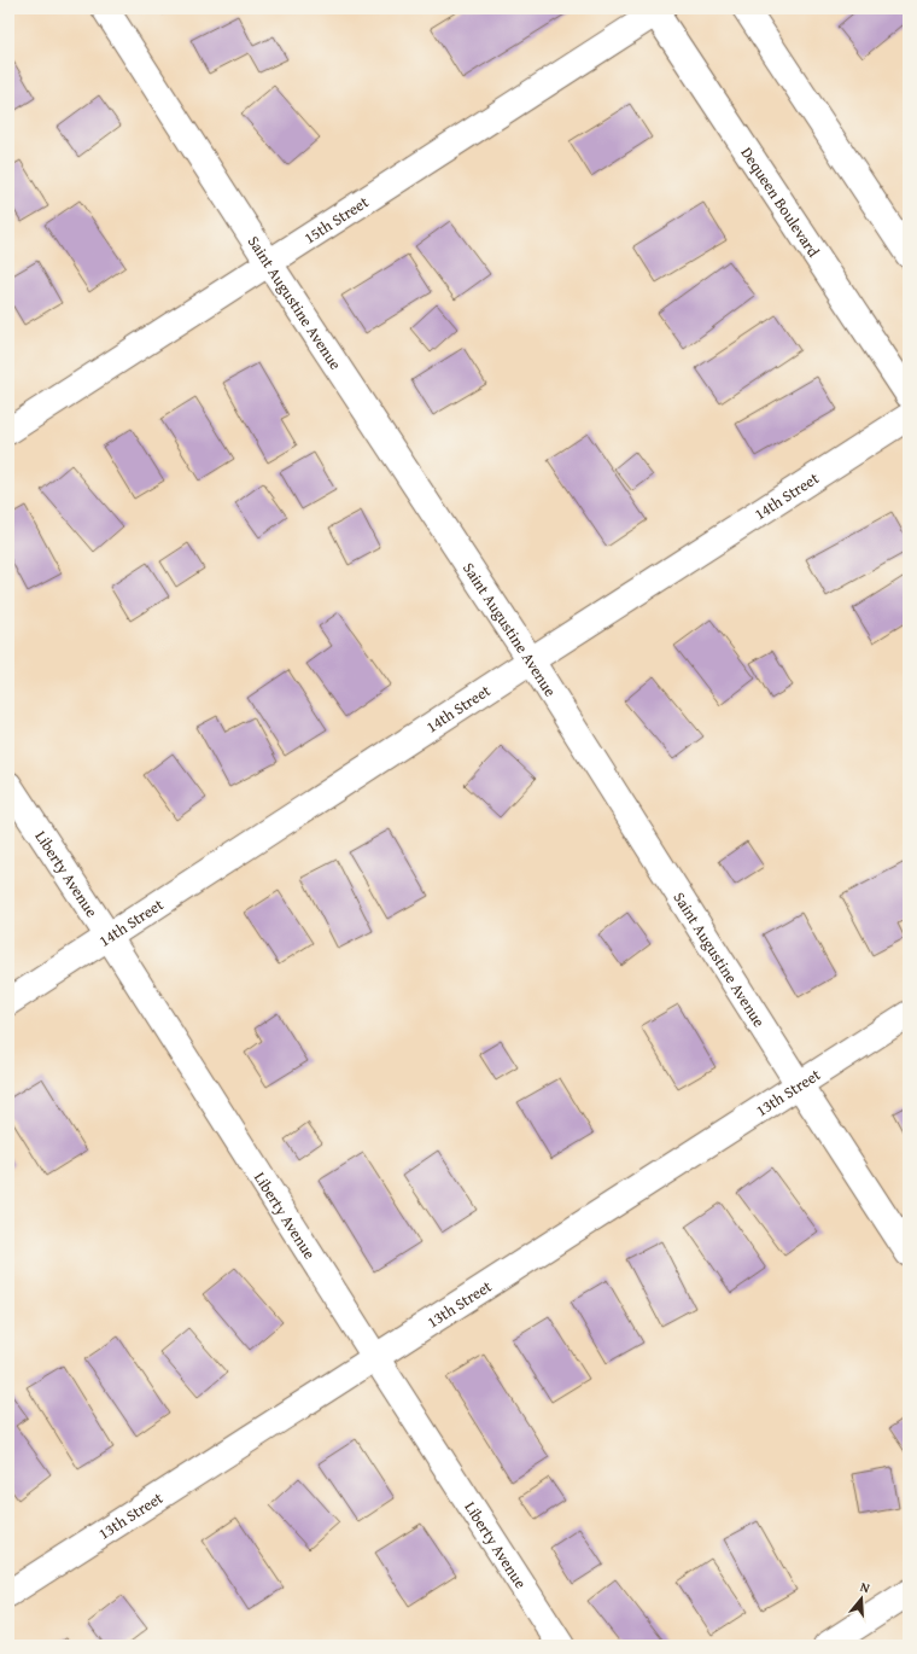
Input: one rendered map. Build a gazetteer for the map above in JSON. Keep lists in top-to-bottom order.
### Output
{
  "streets": {
    "street": [
      "Dequeen Boulevard",
      "15th Street",
      "Saint Augustine Avenue",
      "14th Street",
      "Liberty Avenue",
      "13th Street"
    ]
  },
  "crossings": [
    ["Dequeen Boulevard", "15th Street"],
    ["15th Street", "Saint Augustine Avenue"],
    ["Saint Augustine Avenue", "14th Street"],
    ["Saint Augustine Avenue", "13th Street"],
    ["14th Street", "Liberty Avenue"],
    ["Liberty Avenue", "13th Street"]
  ],
  "north": "top"
}
